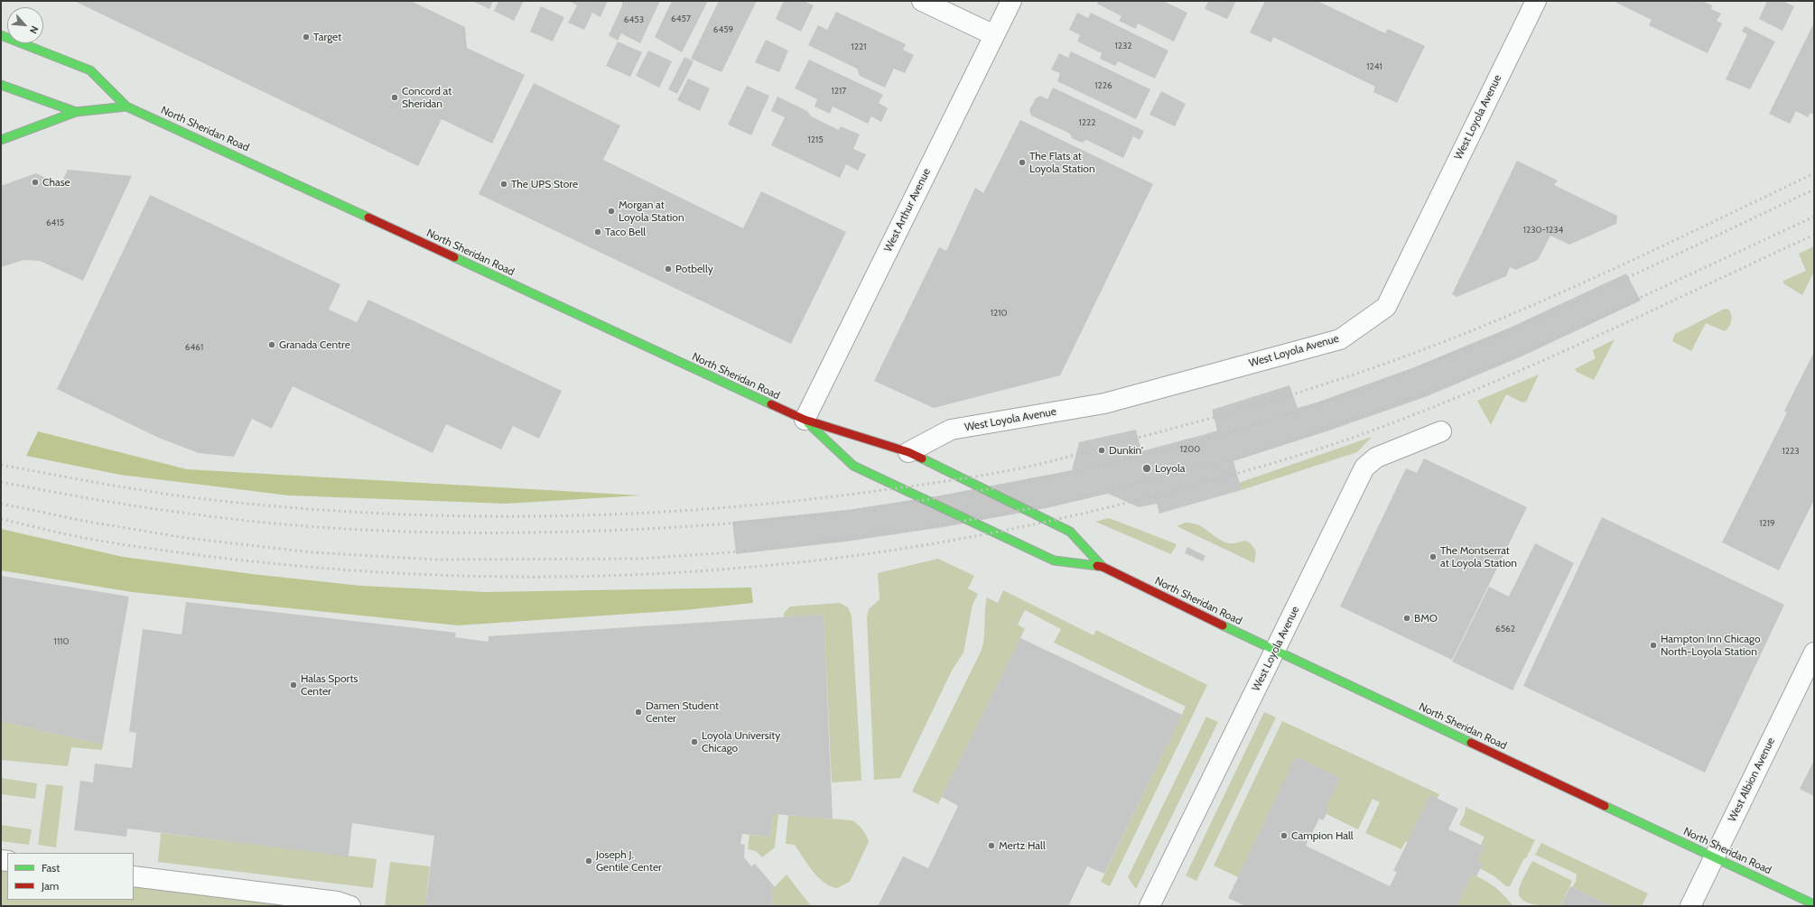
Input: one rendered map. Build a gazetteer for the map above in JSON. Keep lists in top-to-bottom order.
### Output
{
  "streets": {
    "main road": ["North Sheridan Road"],
    "street": ["West Loyola Avenue", "West Arthur Avenue", "West Albion Avenue"]
  },
  "crossings": [
    ["West Loyola Avenue", "North Sheridan Road"],
    ["North Sheridan Road", "West Arthur Avenue"],
    ["North Sheridan Road", "West Albion Avenue"]
  ],
  "places": [
    "Target",
    "Concord at Sheridan",
    "The Flats at Loyola Station",
    "Chase",
    "The UPS Store",
    "Morgan at Loyola Station",
    "Taco Bell",
    "Potbelly",
    "Granada Centre",
    "Dunkin'",
    "Loyola",
    "The Montserrat at Loyola Station",
    "BMO",
    "Hampton Inn Chicago North-Loyola Station",
    "Halas Sports Center",
    "Damen Student Center",
    "Loyola University Chicago",
    "Campion Hall",
    "Mertz Hall",
    "Joseph J. Gentile Center"
  ],
  "house_numbers": [
    "6457",
    "6453",
    "6459",
    "1232",
    "1221",
    "1241",
    "1226",
    "1217",
    "1222",
    "1215",
    "6415",
    "1230-1234",
    "1210",
    "6461",
    "1200",
    "1223",
    "1219",
    "6562",
    "1110"
  ],
  "legend": ["Fast", "Jam"],
  "north": "bottom right"
}
